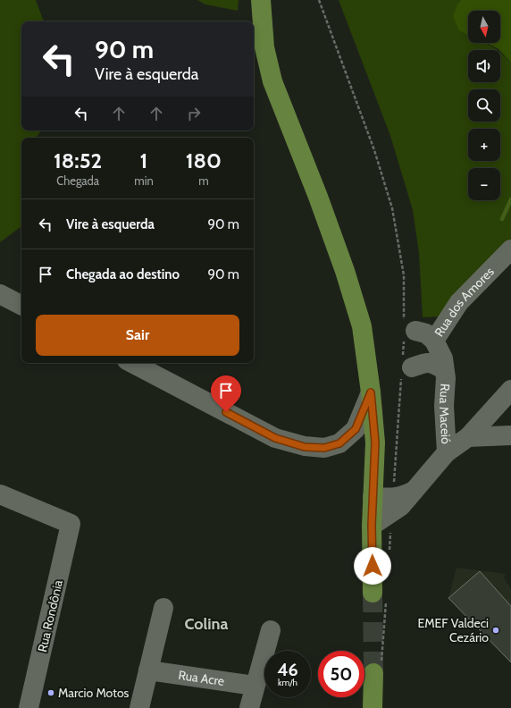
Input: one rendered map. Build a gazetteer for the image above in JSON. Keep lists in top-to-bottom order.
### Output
{
  "streets": {
    "street": [
      "Rua dos Amores",
      "Rua Maceió",
      "Rua Rondônia",
      "Rua Acre"
    ]
  },
  "crossings": [
    ["Rua dos Amores", "Rua Maceió"]
  ],
  "districts": ["Colina"],
  "places": ["EMEF Valdeci Cezário", "Marcio Motos"],
  "north": "bottom",
  "page": {
    "map_buttons": ["+", "−"],
    "turn": ["90 m", "Vire à esquerda"],
    "eta": [
      "18:52",
      "Chegada",
      "1",
      "min",
      "180",
      "m"
    ],
    "list": [
      {
        "name": "Vire à esquerda",
        "value": "90 m"
      },
      {
        "name": "Chegada ao destino",
        "value": "90 m"
      }
    ],
    "buttons": "Sair",
    "speed": "46 km/h",
    "limit": "50"
  }
}
